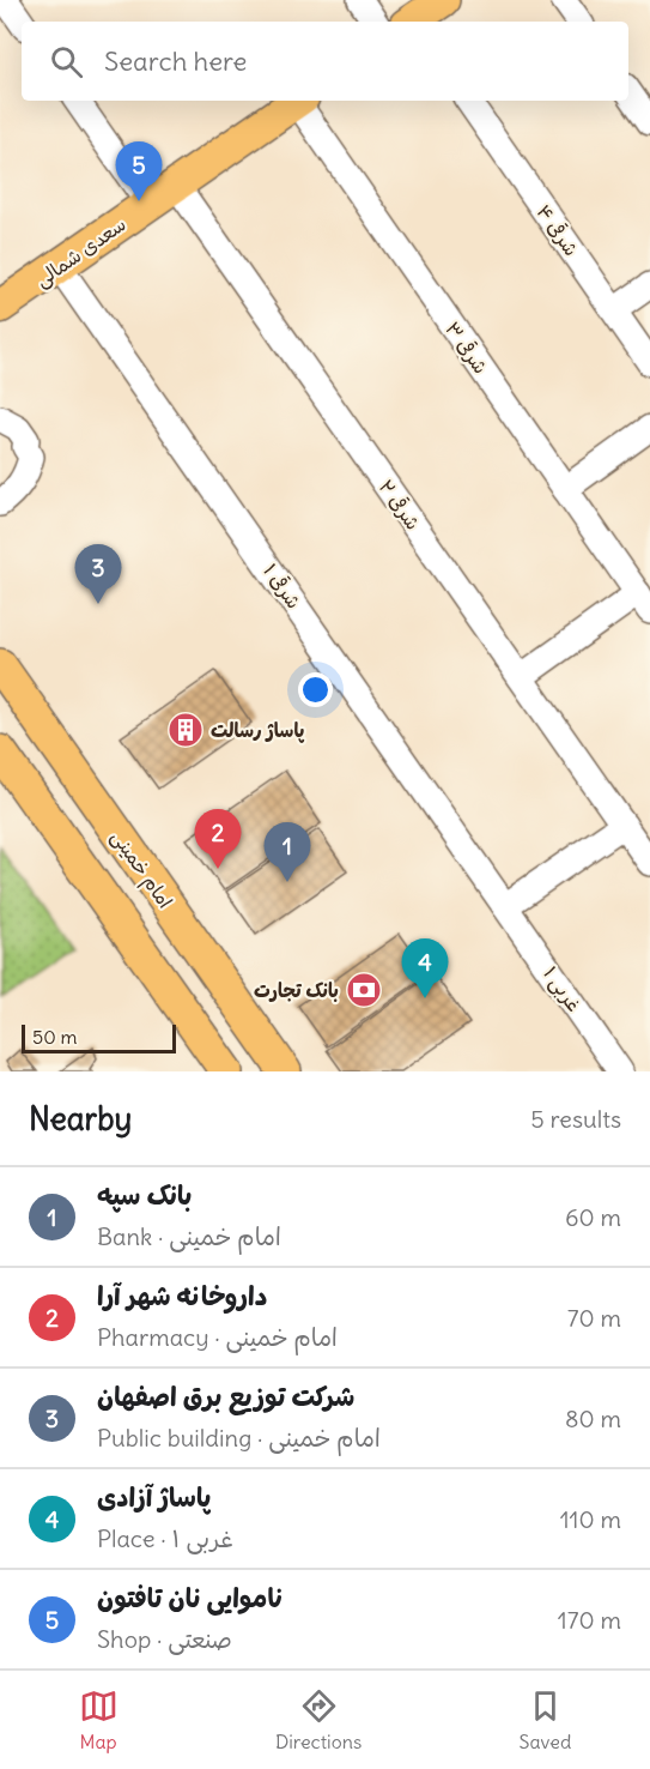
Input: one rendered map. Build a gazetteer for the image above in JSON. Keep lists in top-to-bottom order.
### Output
{
  "streets": {
    "main road": ["سعدی شمالی", "امام خمینی"],
    "street": [
      "۴ شرقی",
      "۳ شرقی",
      "۲ شرقی",
      "۱ شرقی",
      "۱ غربی"
    ]
  },
  "crossings": [
    ["سعدی شمالی", "۲ شرقی"],
    ["سعدی شمالی", "۱ شرقی"],
    ["۱ شرقی", "۱ غربی"]
  ],
  "places": {
    "building": ["پاساژ رسالت"],
    "bank": ["بانک تجارت"]
  },
  "scale_bar": "50 m",
  "page": {
    "search": "Search here",
    "pins": [
      "5",
      "3",
      "2",
      "1",
      "4"
    ],
    "scale": "50 m",
    "heading": ["Nearby", "5 results"],
    "list": [
      {
        "mark": "1",
        "name": "بانک سپه",
        "note": "Bank · امام خمینی",
        "value": "60 m"
      },
      {
        "mark": "2",
        "name": "داروخانه شهر آرا",
        "note": "Pharmacy · امام خمینی",
        "value": "70 m"
      },
      {
        "mark": "3",
        "name": "شرکت توزیع برق اصفهان",
        "note": "Public building · امام خمینی",
        "value": "80 m"
      },
      {
        "mark": "4",
        "name": "پاساژ آزادی",
        "note": "Place · ۱ غربی",
        "value": "110 m"
      },
      {
        "mark": "5",
        "name": "ناموایی نان تافتون",
        "note": "Shop · صنعتی",
        "value": "170 m"
      }
    ],
    "nav": ["Map", "Directions", "Saved"]
  }
}
